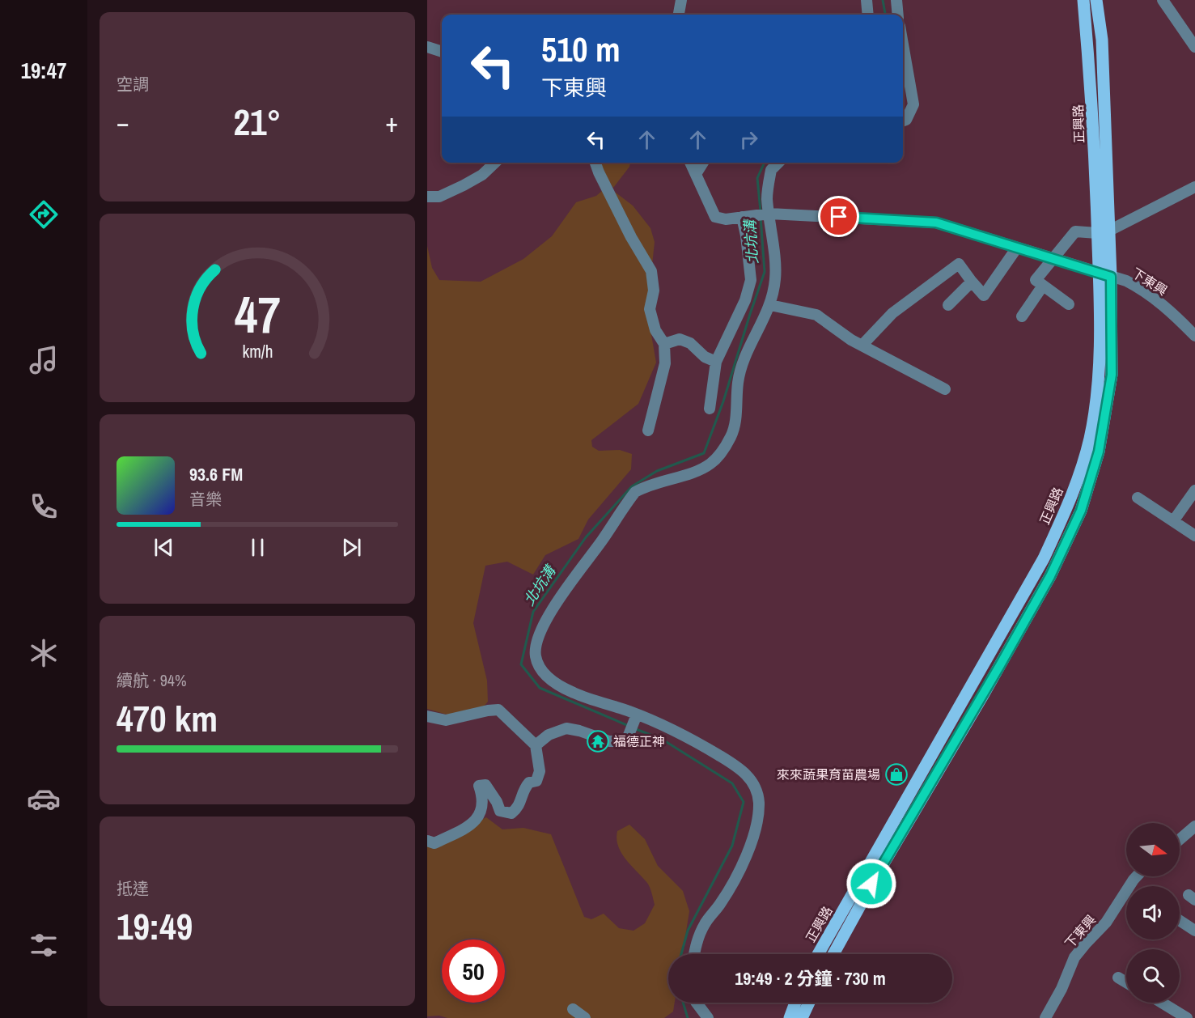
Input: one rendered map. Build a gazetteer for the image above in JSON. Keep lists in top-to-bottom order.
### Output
{
  "streets": {
    "main road": ["正興路"],
    "lane": ["下東興"]
  },
  "crossings": [
    ["正興路", "下東興"]
  ],
  "water": ["北坑溝"],
  "places": {
    "temple": ["福德正神"],
    "shop": ["來來蔬果育苗農場"]
  },
  "north": "right",
  "page": {
    "tabs": "19:47",
    "tile": [
      "空調",
      ["續航 · 94%", "470 km"],
      ["抵達", "19:49"]
    ],
    "turn": ["510 m", "下東興"],
    "heat": ["−", "21°", "+"],
    "song": ["93.6 FM", "音樂"],
    "limit": "50",
    "trip": "19:49 · 2 分鐘 · 730 m",
    "gauge": ["47", "km/h"]
  }
}
